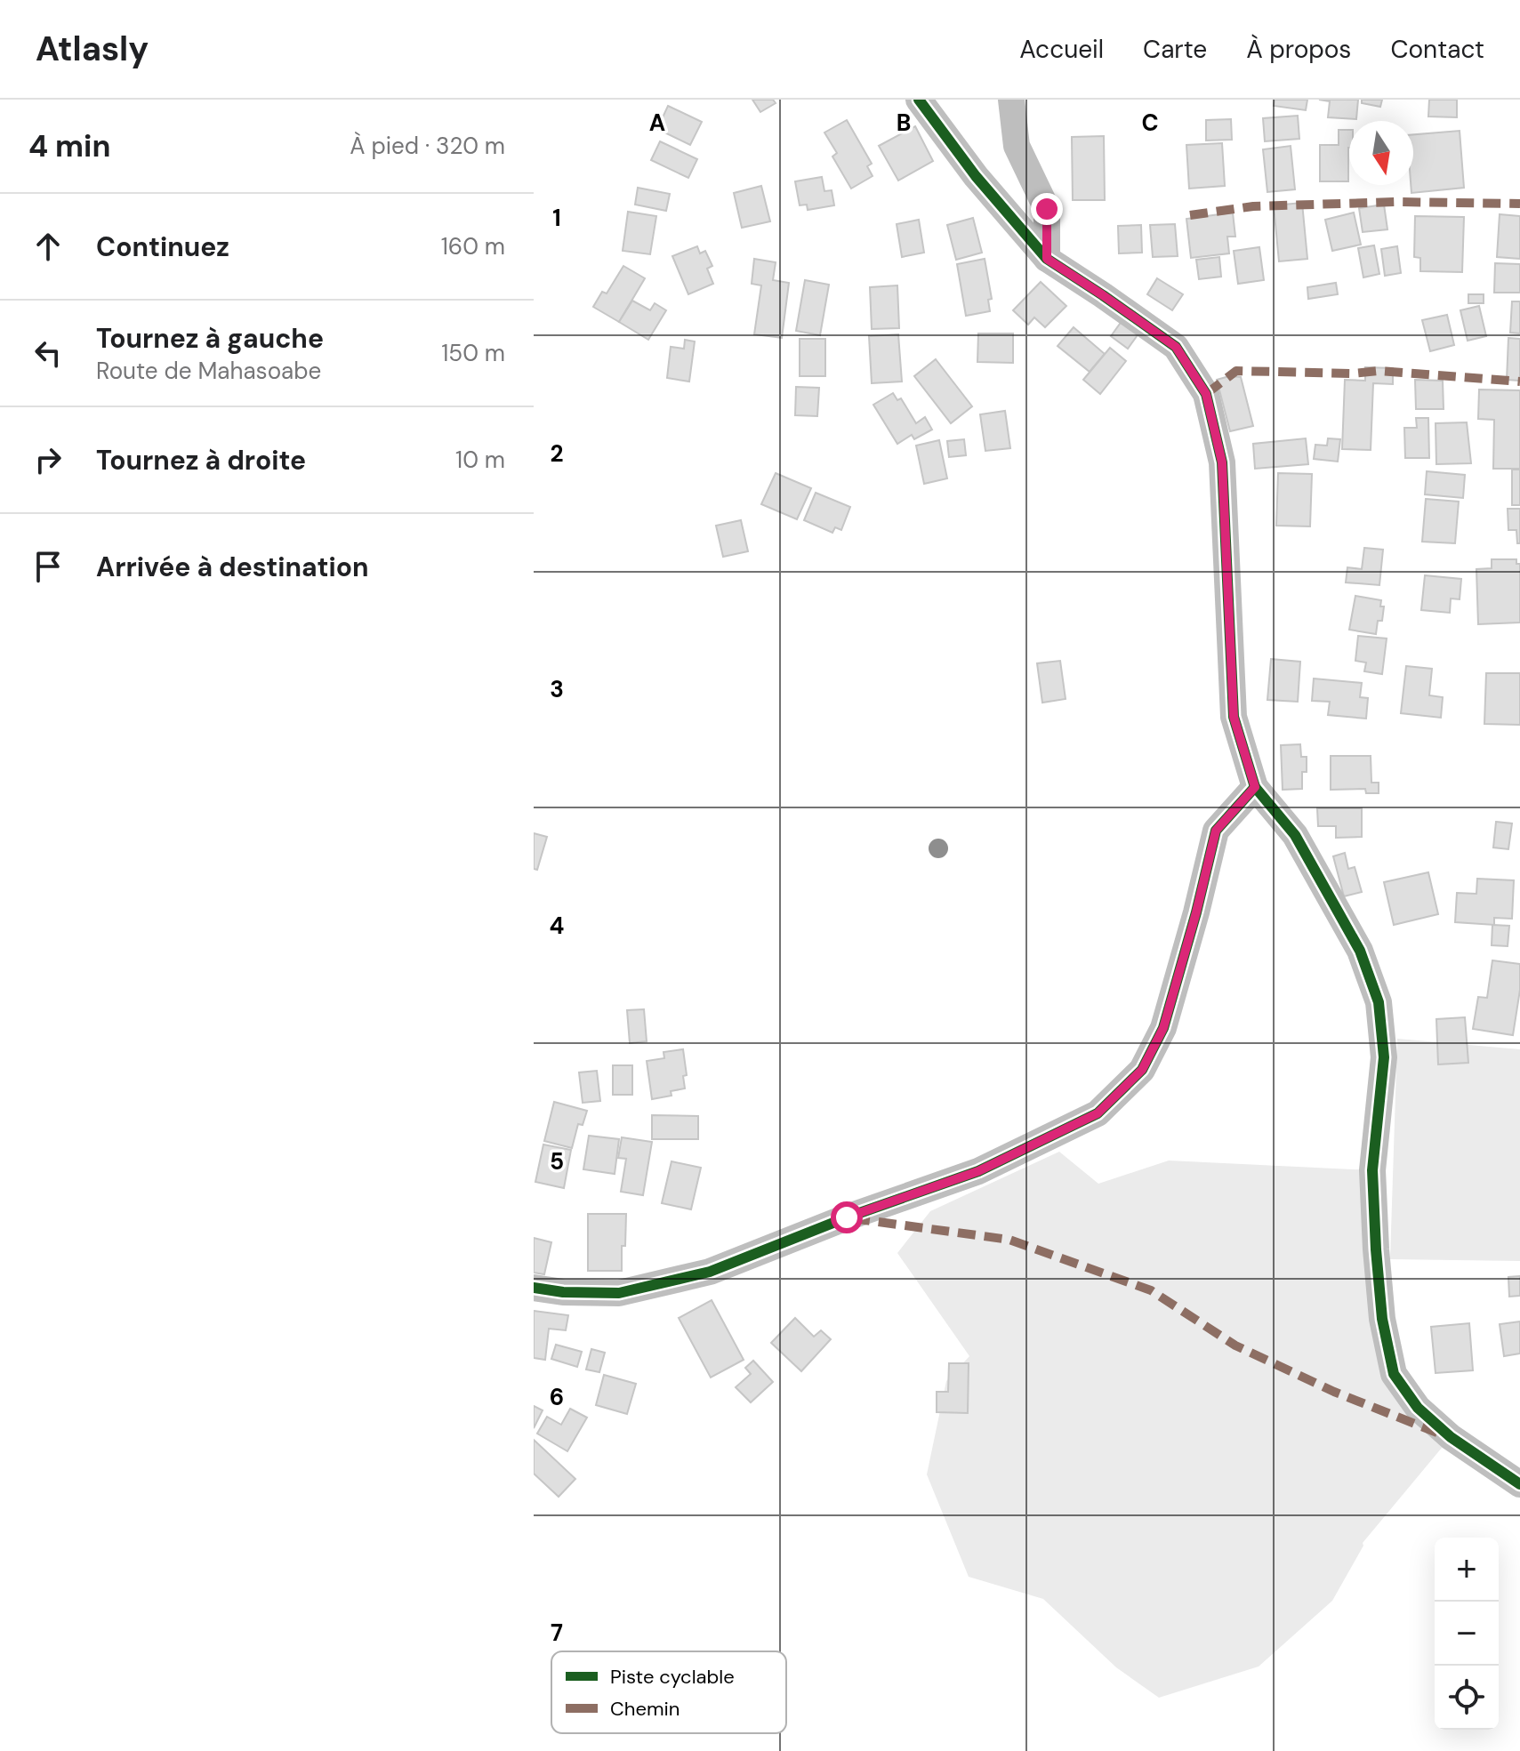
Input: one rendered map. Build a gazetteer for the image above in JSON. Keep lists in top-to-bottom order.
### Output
{
  "legend": ["Piste cyclable", "Chemin"],
  "north": "bottom",
  "page": {
    "header": "Atlasly",
    "nav": [
      "Accueil",
      "Carte",
      "À propos",
      "Contact"
    ],
    "heading": ["4 min", "À pied · 320 m"],
    "list": [
      ["Continuez", "160 m"],
      ["Tournez à gauche", "Route de Mahasoabe", "150 m"],
      ["Tournez à droite", "10 m"],
      "Arrivée à destination"
    ],
    "map_buttons": ["+", "−"]
  },
  "grid": {
    "columns": ["A", "B", "C"],
    "rows": [
      "1",
      "2",
      "3",
      "4",
      "5",
      "6",
      "7"
    ]
  }
}
